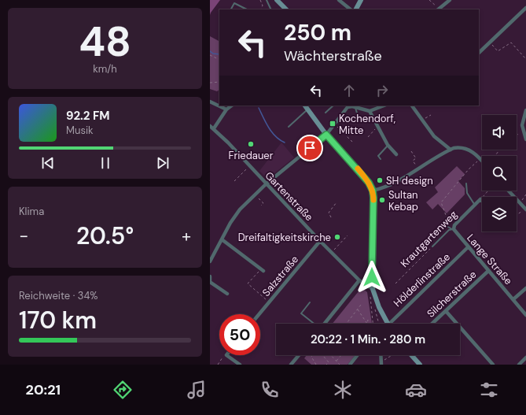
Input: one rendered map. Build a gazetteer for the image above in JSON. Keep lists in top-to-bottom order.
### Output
{
  "streets": {
    "street": [
      "Gartenstraße",
      "Krautgartenweg",
      "Lange Straße",
      "Salzstraße",
      "Hölderlinstraße",
      "Silcherstraße"
    ]
  },
  "crossings": [
    ["Gartenstraße", "Salzstraße"],
    ["Krautgartenweg", "Lange Straße"],
    ["Lange Straße", "Hölderlinstraße"],
    ["Lange Straße", "Silcherstraße"]
  ],
  "places": {
    "transit": ["Kochendorf, Mitte"],
    "other": [
      "Friedauer",
      "SH design",
      "Sultan Kebap",
      "Dreifaltigkeitskirche"
    ]
  },
  "page": {
    "tile": [
      ["48", "km/h"],
      "Klima",
      ["Reichweite · 34%", "170 km"]
    ],
    "turn": ["250 m", "Wächterstraße"],
    "song": ["92.2 FM", "Musik"],
    "heat": ["−", "20.5°", "+"],
    "limit": "50",
    "trip": "20:22 · 1 Min. · 280 m",
    "tabs": "20:21"
  }
}
